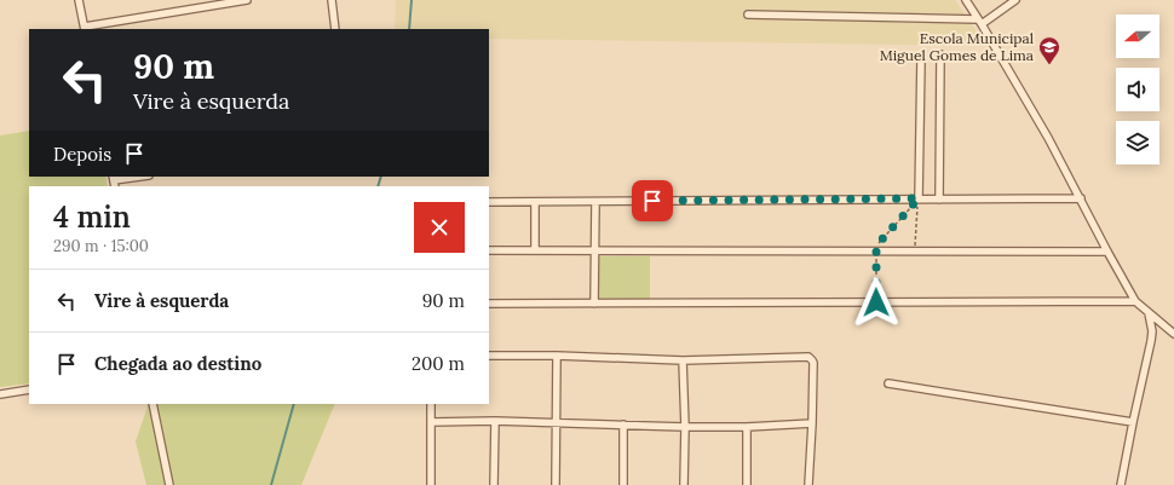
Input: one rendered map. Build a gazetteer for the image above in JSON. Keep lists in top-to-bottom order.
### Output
{
  "places": {
    "school or university": ["Escola Municipal Miguel Gomes de Lima"]
  },
  "north": "left",
  "page": {
    "turn": ["90 m", "Vire à esquerda"],
    "then": "Depois",
    "heading": ["4 min", "290 m · 15:00"],
    "list": [
      {
        "name": "Vire à esquerda",
        "value": "90 m"
      },
      {
        "name": "Chegada ao destino",
        "value": "200 m"
      }
    ]
  }
}
